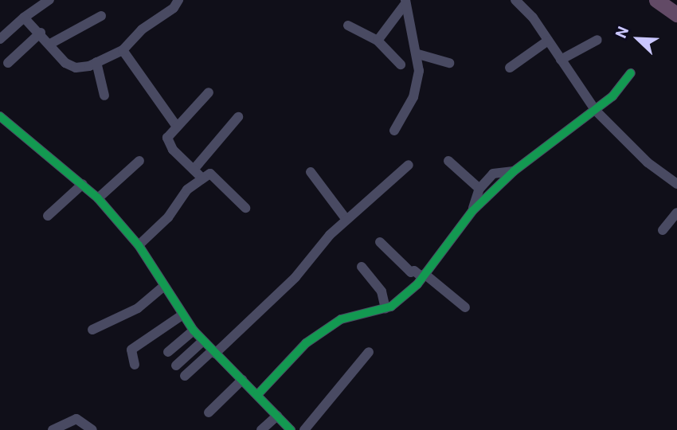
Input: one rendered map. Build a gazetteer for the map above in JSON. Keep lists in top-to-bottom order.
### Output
{
  "north": "top left"
}
